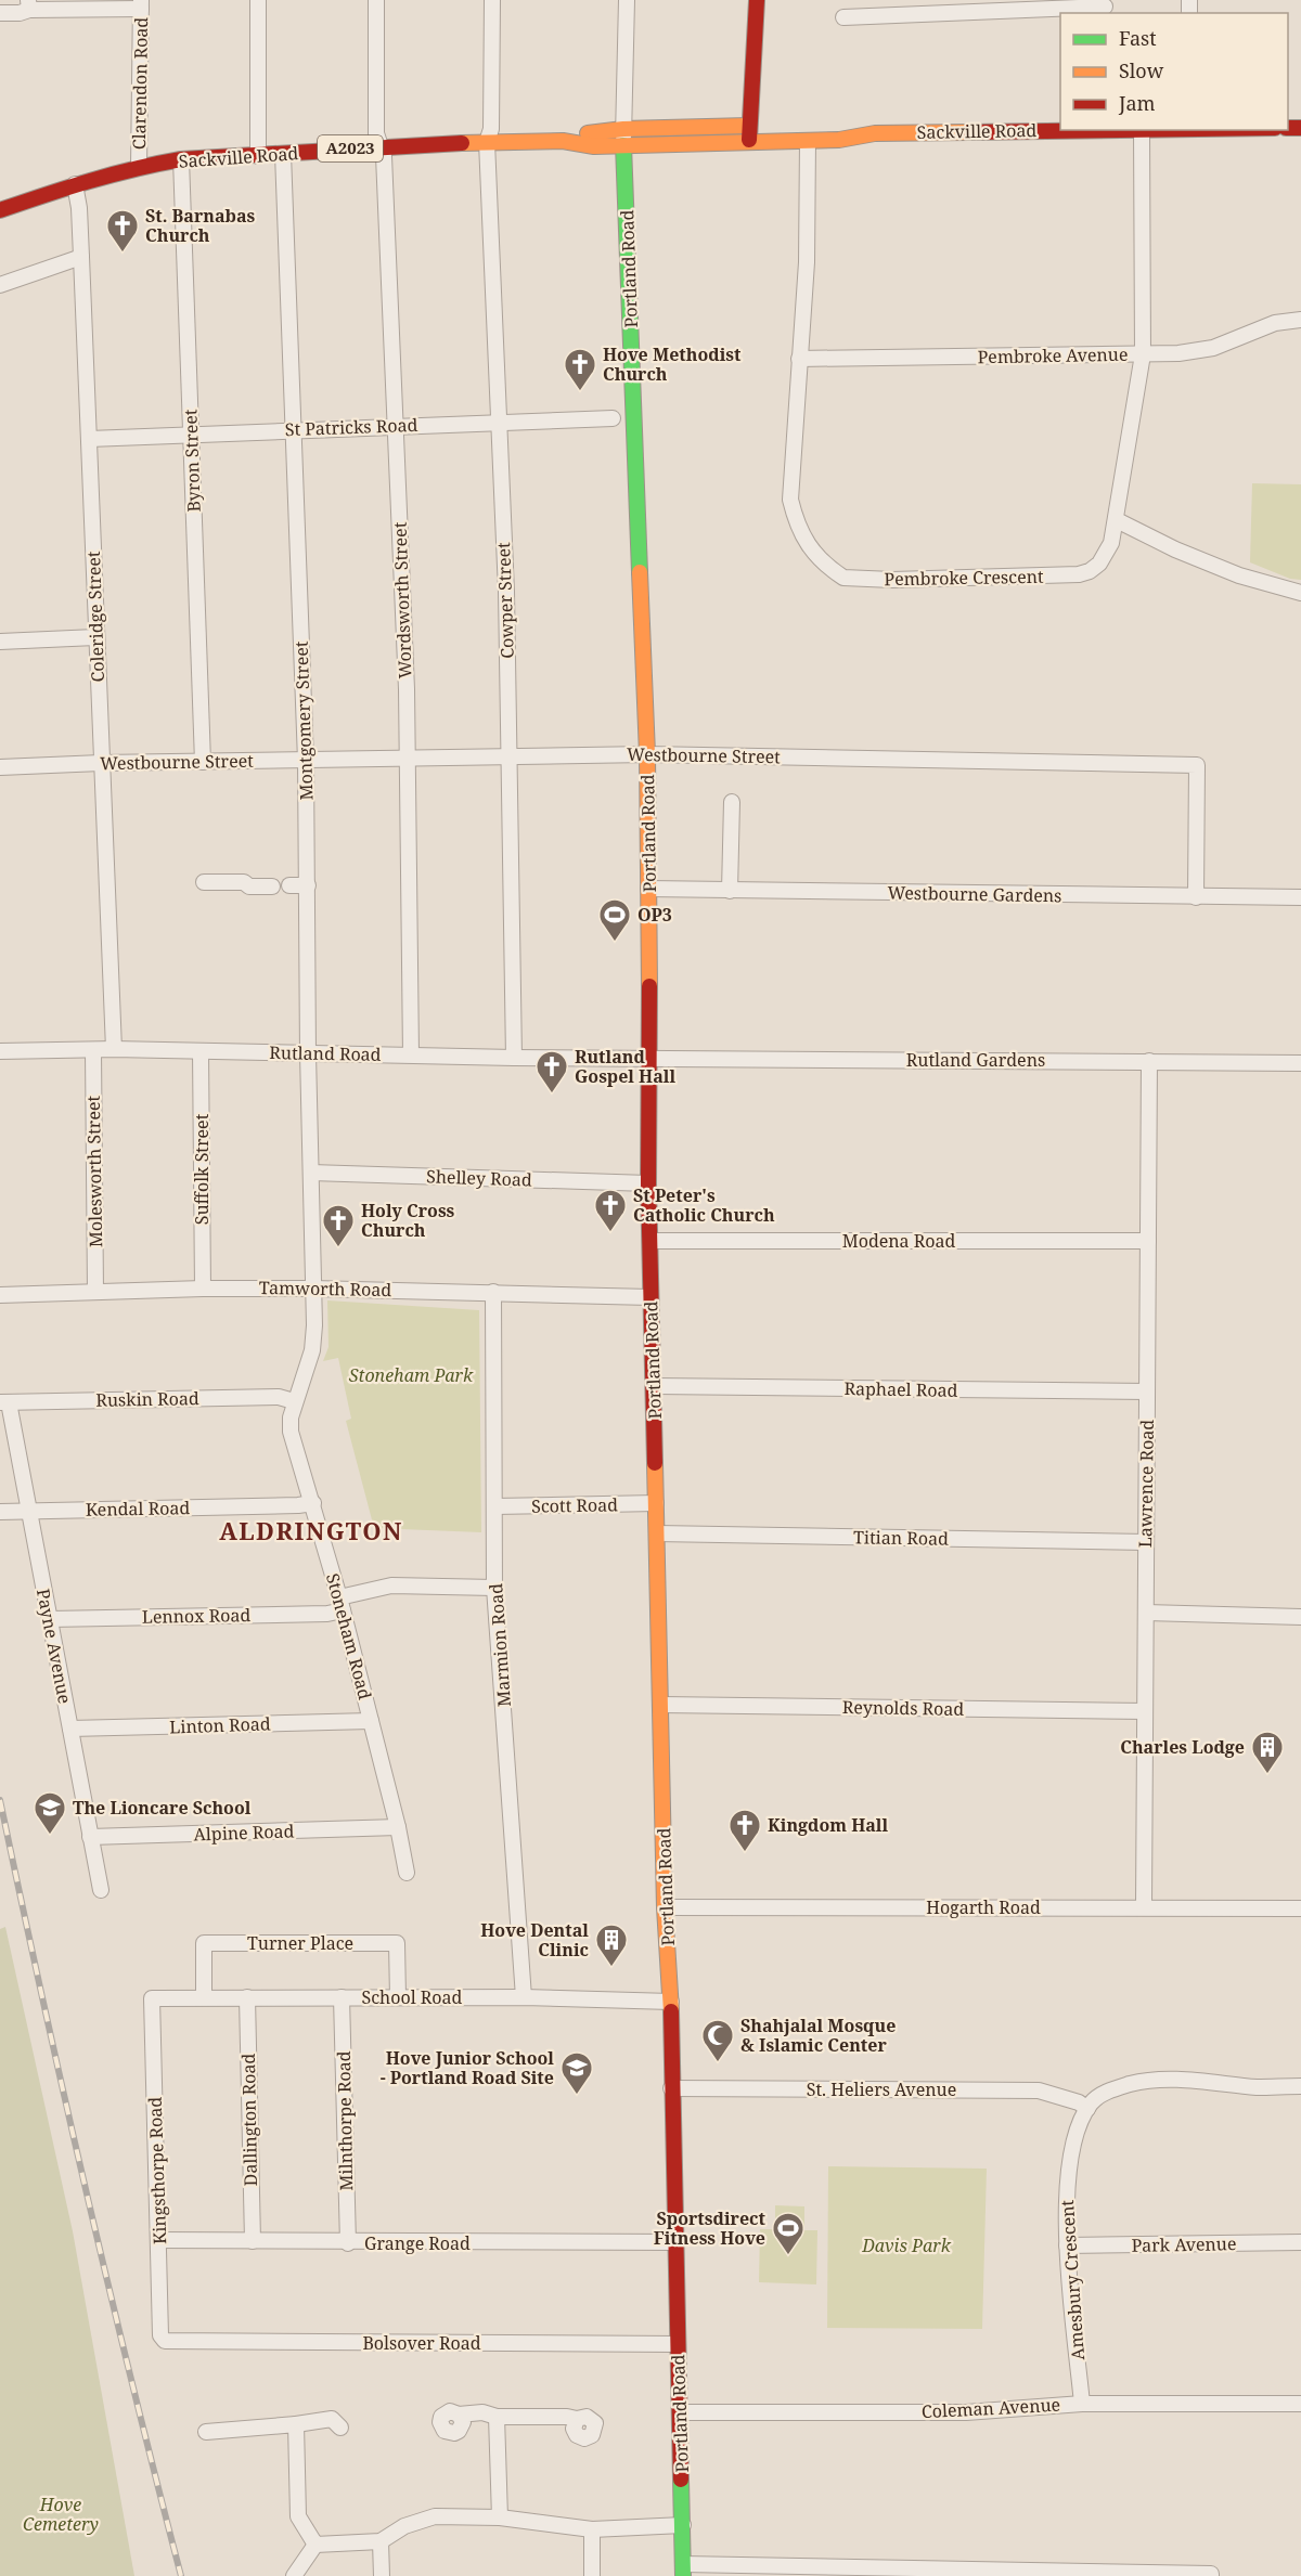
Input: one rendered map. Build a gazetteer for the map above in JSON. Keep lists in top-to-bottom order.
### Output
{
  "streets": {
    "street": [
      "Clarendon Road",
      "Sackville Road",
      "A2023",
      "Portland Road",
      "Pembroke Avenue",
      "St Patricks Road",
      "Byron Street",
      "Pembroke Crescent",
      "Wordsworth Street",
      "Cowper Street",
      "Coleridge Street",
      "Montgomery Street",
      "Westbourne Street",
      "Westbourne Gardens",
      "Rutland Road",
      "Rutland Gardens",
      "Suffolk Street",
      "Molesworth Street",
      "Shelley Road",
      "Modena Road",
      "Tamworth Road",
      "Raphael Road",
      "Ruskin Road",
      "Lawrence Road",
      "Scott Road",
      "Kendal Road",
      "Titian Road",
      "Lennox Road",
      "Stoneham Road",
      "Marmion Road",
      "Payne Avenue",
      "Reynolds Road",
      "Linton Road",
      "Alpine Road",
      "Hogarth Road",
      "Turner Place",
      "School Road",
      "St. Heliers Avenue",
      "Dallington Road",
      "Milnthorpe Road",
      "Kingsthorpe Road",
      "Grange Road",
      "Park Avenue",
      "Amesbury Crescent",
      "Bolsover Road",
      "Coleman Avenue"
    ]
  },
  "crossings": [
    ["Clarendon Road", "Sackville Road"],
    ["Sackville Road", "Portland Road"],
    ["Sackville Road", "Byron Street"],
    ["Sackville Road", "Pembroke Crescent"],
    ["Sackville Road", "Wordsworth Street"],
    ["Sackville Road", "Cowper Street"],
    ["Sackville Road", "Coleridge Street"],
    ["Sackville Road", "Montgomery Street"],
    ["Portland Road", "Westbourne Street"],
    ["Portland Road", "Westbourne Gardens"],
    ["Portland Road", "Rutland Road"],
    ["Portland Road", "Rutland Gardens"],
    ["Portland Road", "Shelley Road"],
    ["Portland Road", "Modena Road"],
    ["Portland Road", "Tamworth Road"],
    ["Portland Road", "Raphael Road"],
    ["Portland Road", "Scott Road"],
    ["Portland Road", "Titian Road"],
    ["Portland Road", "Reynolds Road"],
    ["Portland Road", "Hogarth Road"],
    ["Portland Road", "School Road"],
    ["Portland Road", "St. Heliers Avenue"],
    ["Portland Road", "Grange Road"],
    ["Portland Road", "Bolsover Road"],
    ["Portland Road", "Coleman Avenue"],
    ["Pembroke Avenue", "Pembroke Crescent"],
    ["St Patricks Road", "Byron Street"],
    ["St Patricks Road", "Wordsworth Street"],
    ["St Patricks Road", "Cowper Street"],
    ["St Patricks Road", "Coleridge Street"],
    ["St Patricks Road", "Montgomery Street"],
    ["Byron Street", "Westbourne Street"],
    ["Wordsworth Street", "Westbourne Street"],
    ["Wordsworth Street", "Rutland Road"],
    ["Cowper Street", "Westbourne Street"],
    ["Cowper Street", "Rutland Road"],
    ["Coleridge Street", "Westbourne Street"],
    ["Coleridge Street", "Rutland Road"],
    ["Montgomery Street", "Westbourne Street"],
    ["Montgomery Street", "Rutland Road"],
    ["Montgomery Street", "Shelley Road"],
    ["Montgomery Street", "Tamworth Road"],
    ["Montgomery Street", "Stoneham Road"],
    ["Westbourne Street", "Westbourne Gardens"],
    ["Rutland Road", "Rutland Gardens"],
    ["Rutland Road", "Suffolk Street"],
    ["Rutland Road", "Molesworth Street"],
    ["Rutland Gardens", "Lawrence Road"],
    ["Suffolk Street", "Tamworth Road"],
    ["Molesworth Street", "Tamworth Road"],
    ["Modena Road", "Lawrence Road"],
    ["Tamworth Road", "Stoneham Road"],
    ["Tamworth Road", "Marmion Road"],
    ["Raphael Road", "Lawrence Road"],
    ["Ruskin Road", "Stoneham Road"],
    ["Ruskin Road", "Payne Avenue"],
    ["Lawrence Road", "Titian Road"],
    ["Lawrence Road", "Reynolds Road"],
    ["Lawrence Road", "Hogarth Road"],
    ["Scott Road", "Marmion Road"],
    ["Kendal Road", "Stoneham Road"],
    ["Kendal Road", "Payne Avenue"],
    ["Lennox Road", "Stoneham Road"],
    ["Lennox Road", "Marmion Road"],
    ["Lennox Road", "Payne Avenue"],
    ["Stoneham Road", "Linton Road"],
    ["Stoneham Road", "Alpine Road"],
    ["Marmion Road", "School Road"],
    ["Payne Avenue", "Linton Road"],
    ["Payne Avenue", "Alpine Road"],
    ["Turner Place", "School Road"],
    ["School Road", "Dallington Road"],
    ["School Road", "Milnthorpe Road"],
    ["School Road", "Kingsthorpe Road"],
    ["St. Heliers Avenue", "Amesbury Crescent"],
    ["Dallington Road", "Grange Road"],
    ["Milnthorpe Road", "Grange Road"],
    ["Kingsthorpe Road", "Grange Road"],
    ["Kingsthorpe Road", "Bolsover Road"],
    ["Park Avenue", "Amesbury Crescent"],
    ["Amesbury Crescent", "Coleman Avenue"]
  ],
  "districts": ["ALDRINGTON"],
  "parks": ["Stoneham Park", "Davis Park", "Hove Cemetery"],
  "places": {
    "church": [
      "St. Barnabas Church",
      "Hove Methodist Church",
      "Rutland Gospel Hall",
      "St Peter's Catholic Church",
      "Holy Cross Church",
      "Kingdom Hall"
    ],
    "sports": ["OP3", "Sportsdirect Fitness Hove"],
    "building": ["Charles Lodge", "Hove Dental Clinic"],
    "school or university": ["The Lioncare School", "Hove Junior School - Portland Road Site"],
    "mosque": ["Shahjalal Mosque & Islamic Center"]
  },
  "legend": ["Fast", "Slow", "Jam"]
}
